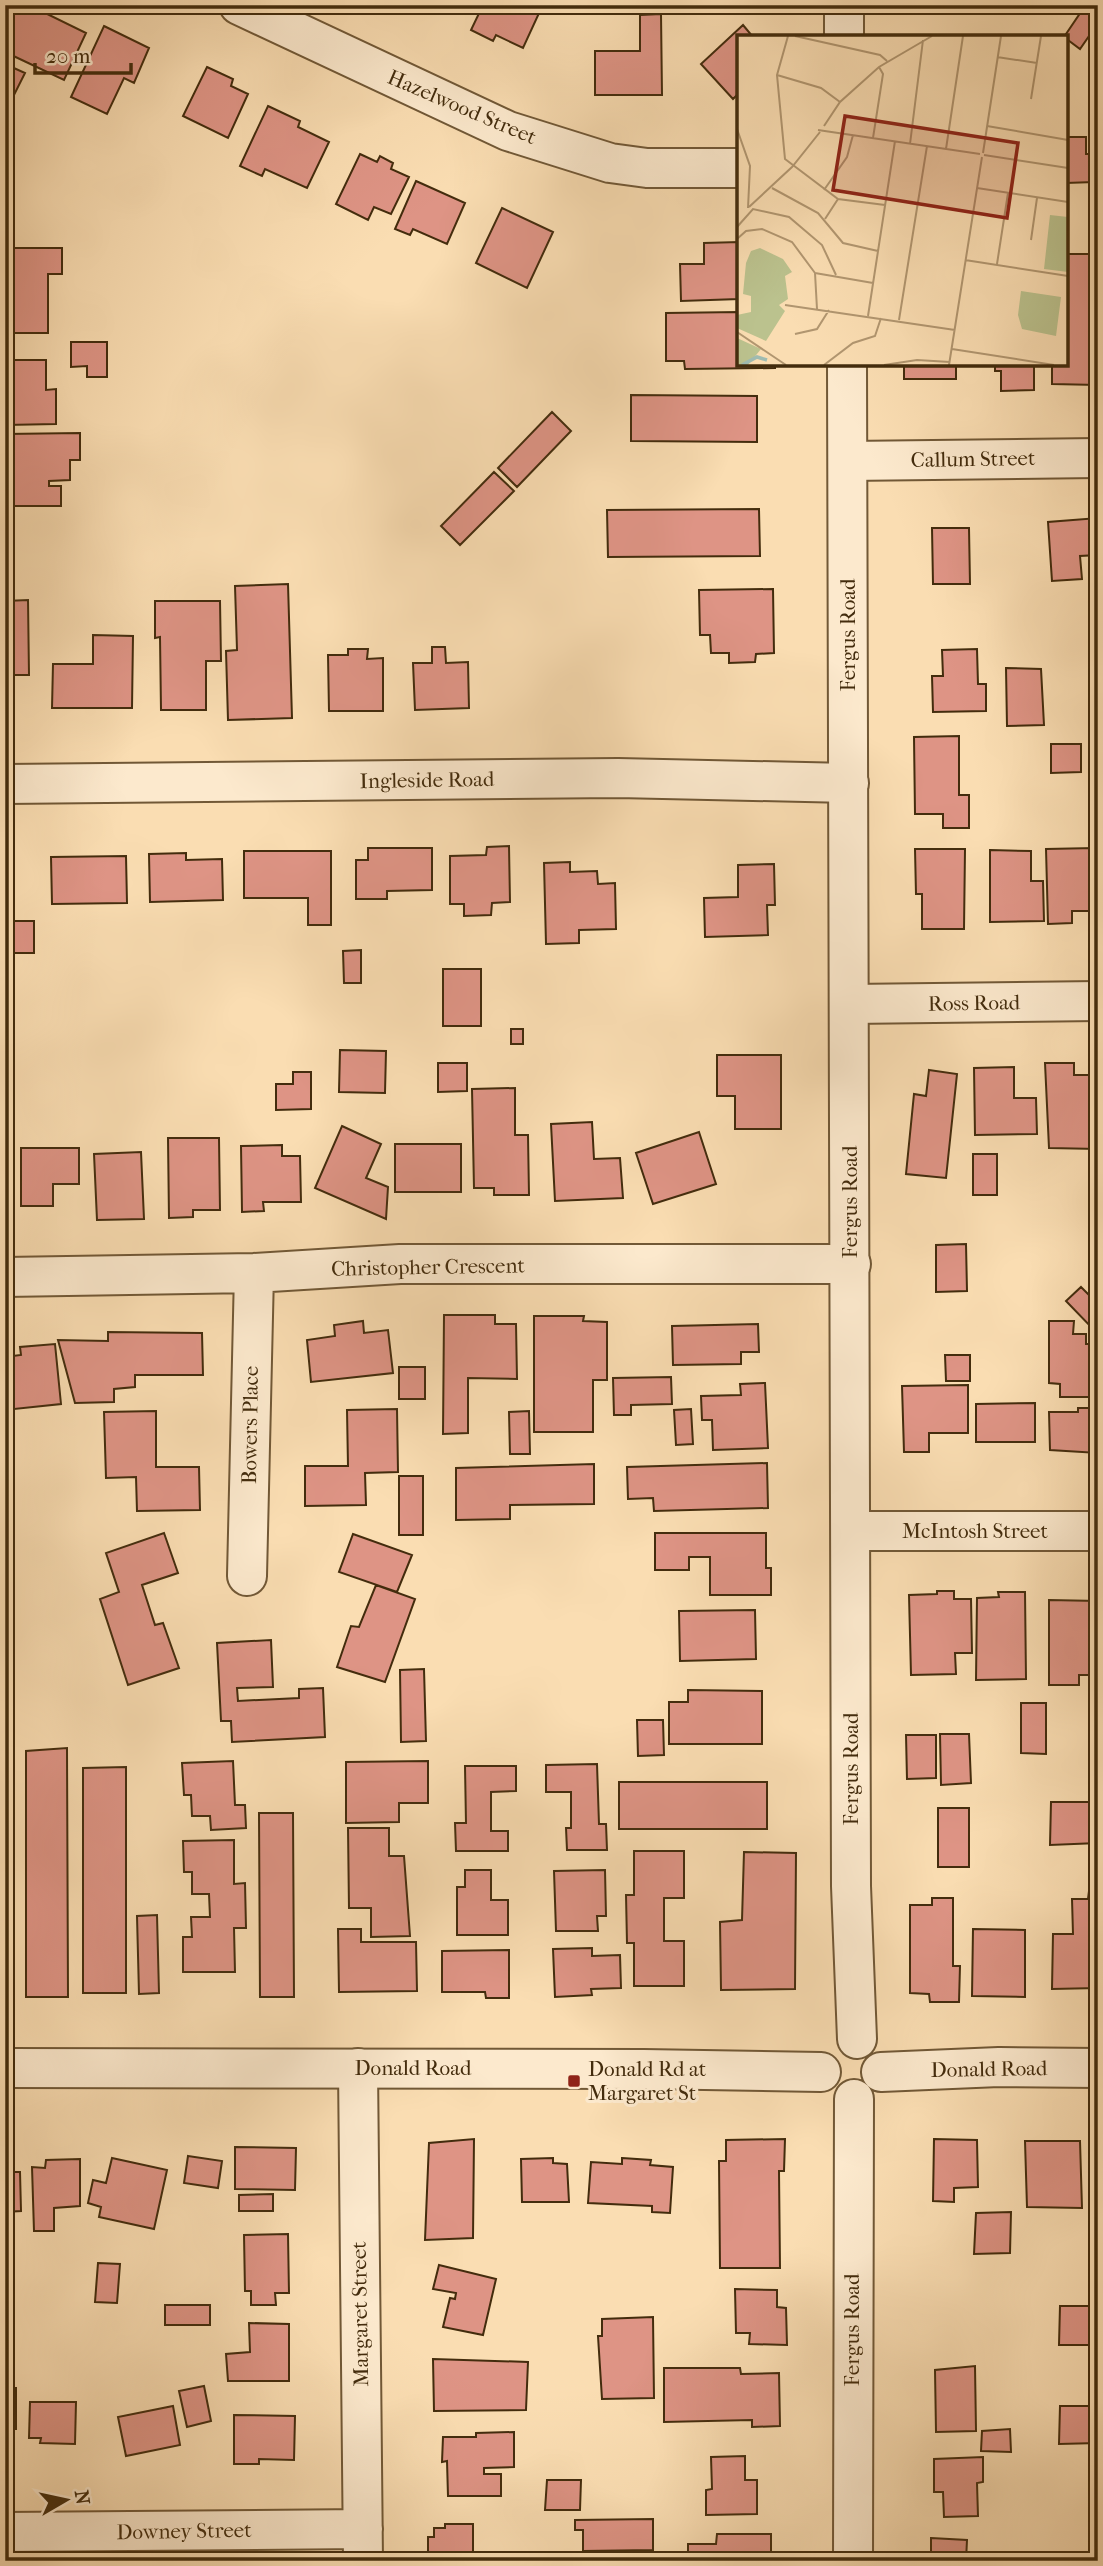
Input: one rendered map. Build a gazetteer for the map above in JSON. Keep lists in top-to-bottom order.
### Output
{
  "streets": {
    "street": [
      "Hazelwood Street",
      "Callum Street",
      "Fergus Road",
      "Ingleside Road",
      "Ross Road",
      "Christopher Crescent",
      "Bowers Place",
      "McIntosh Street",
      "Donald Road",
      "Margaret Street",
      "Downey Street"
    ]
  },
  "crossings": [
    ["Callum Street", "Fergus Road"],
    ["Fergus Road", "Ingleside Road"],
    ["Fergus Road", "Ross Road"],
    ["Fergus Road", "Christopher Crescent"],
    ["Fergus Road", "McIntosh Street"],
    ["Fergus Road", "Donald Road"],
    ["Christopher Crescent", "Bowers Place"],
    ["Donald Road", "Margaret Street"],
    ["Margaret Street", "Downey Street"]
  ],
  "places": {
    "transit": ["Donald Rd at Margaret St"]
  },
  "scale_bar": "20 m",
  "north": "right"
}
